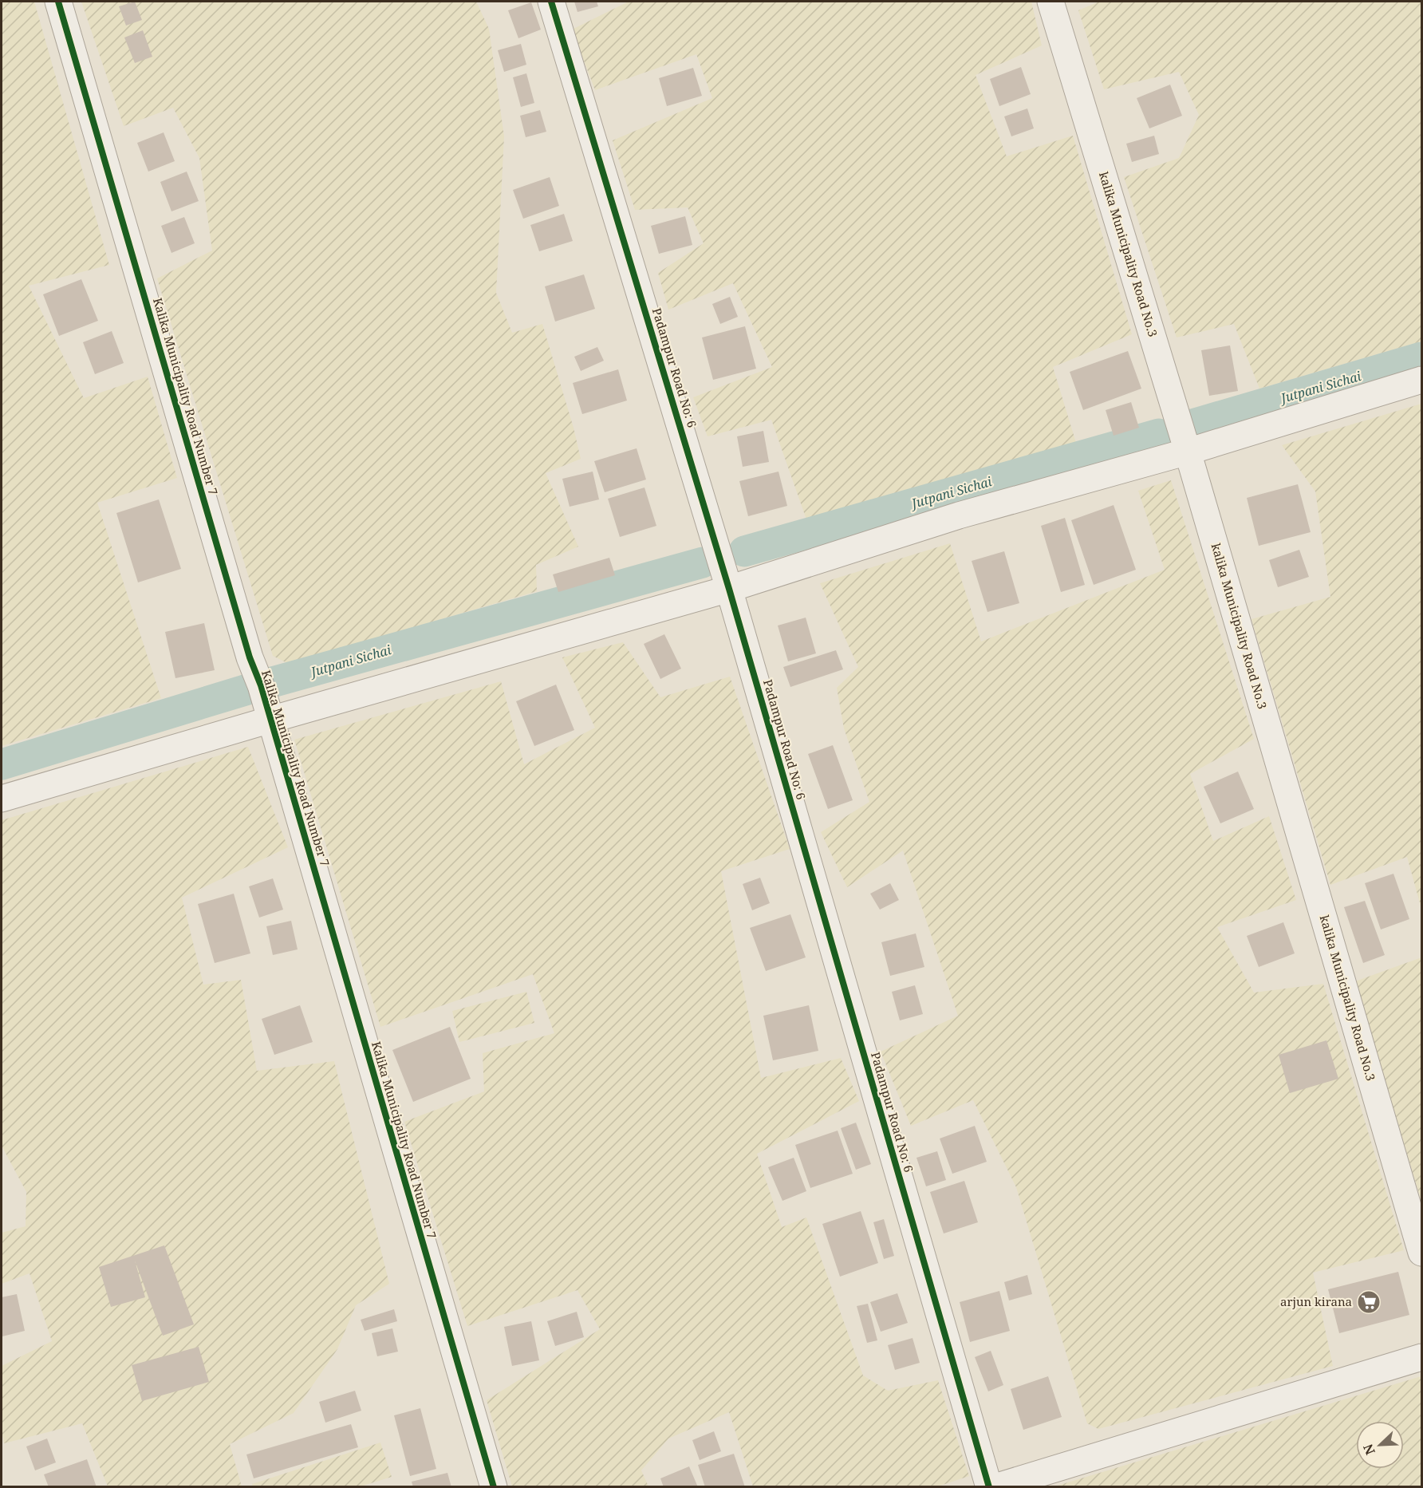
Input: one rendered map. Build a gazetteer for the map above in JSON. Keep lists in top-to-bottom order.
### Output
{
  "streets": {
    "street": ["kalika Municipality Road No.3", "Padampur Road No: 6", "Kalika Municipality Road Number 7"]
  },
  "water": ["Jutpani Sichai"],
  "places": {
    "supermarket": ["arjun kirana"]
  },
  "north": "bottom left"
}
